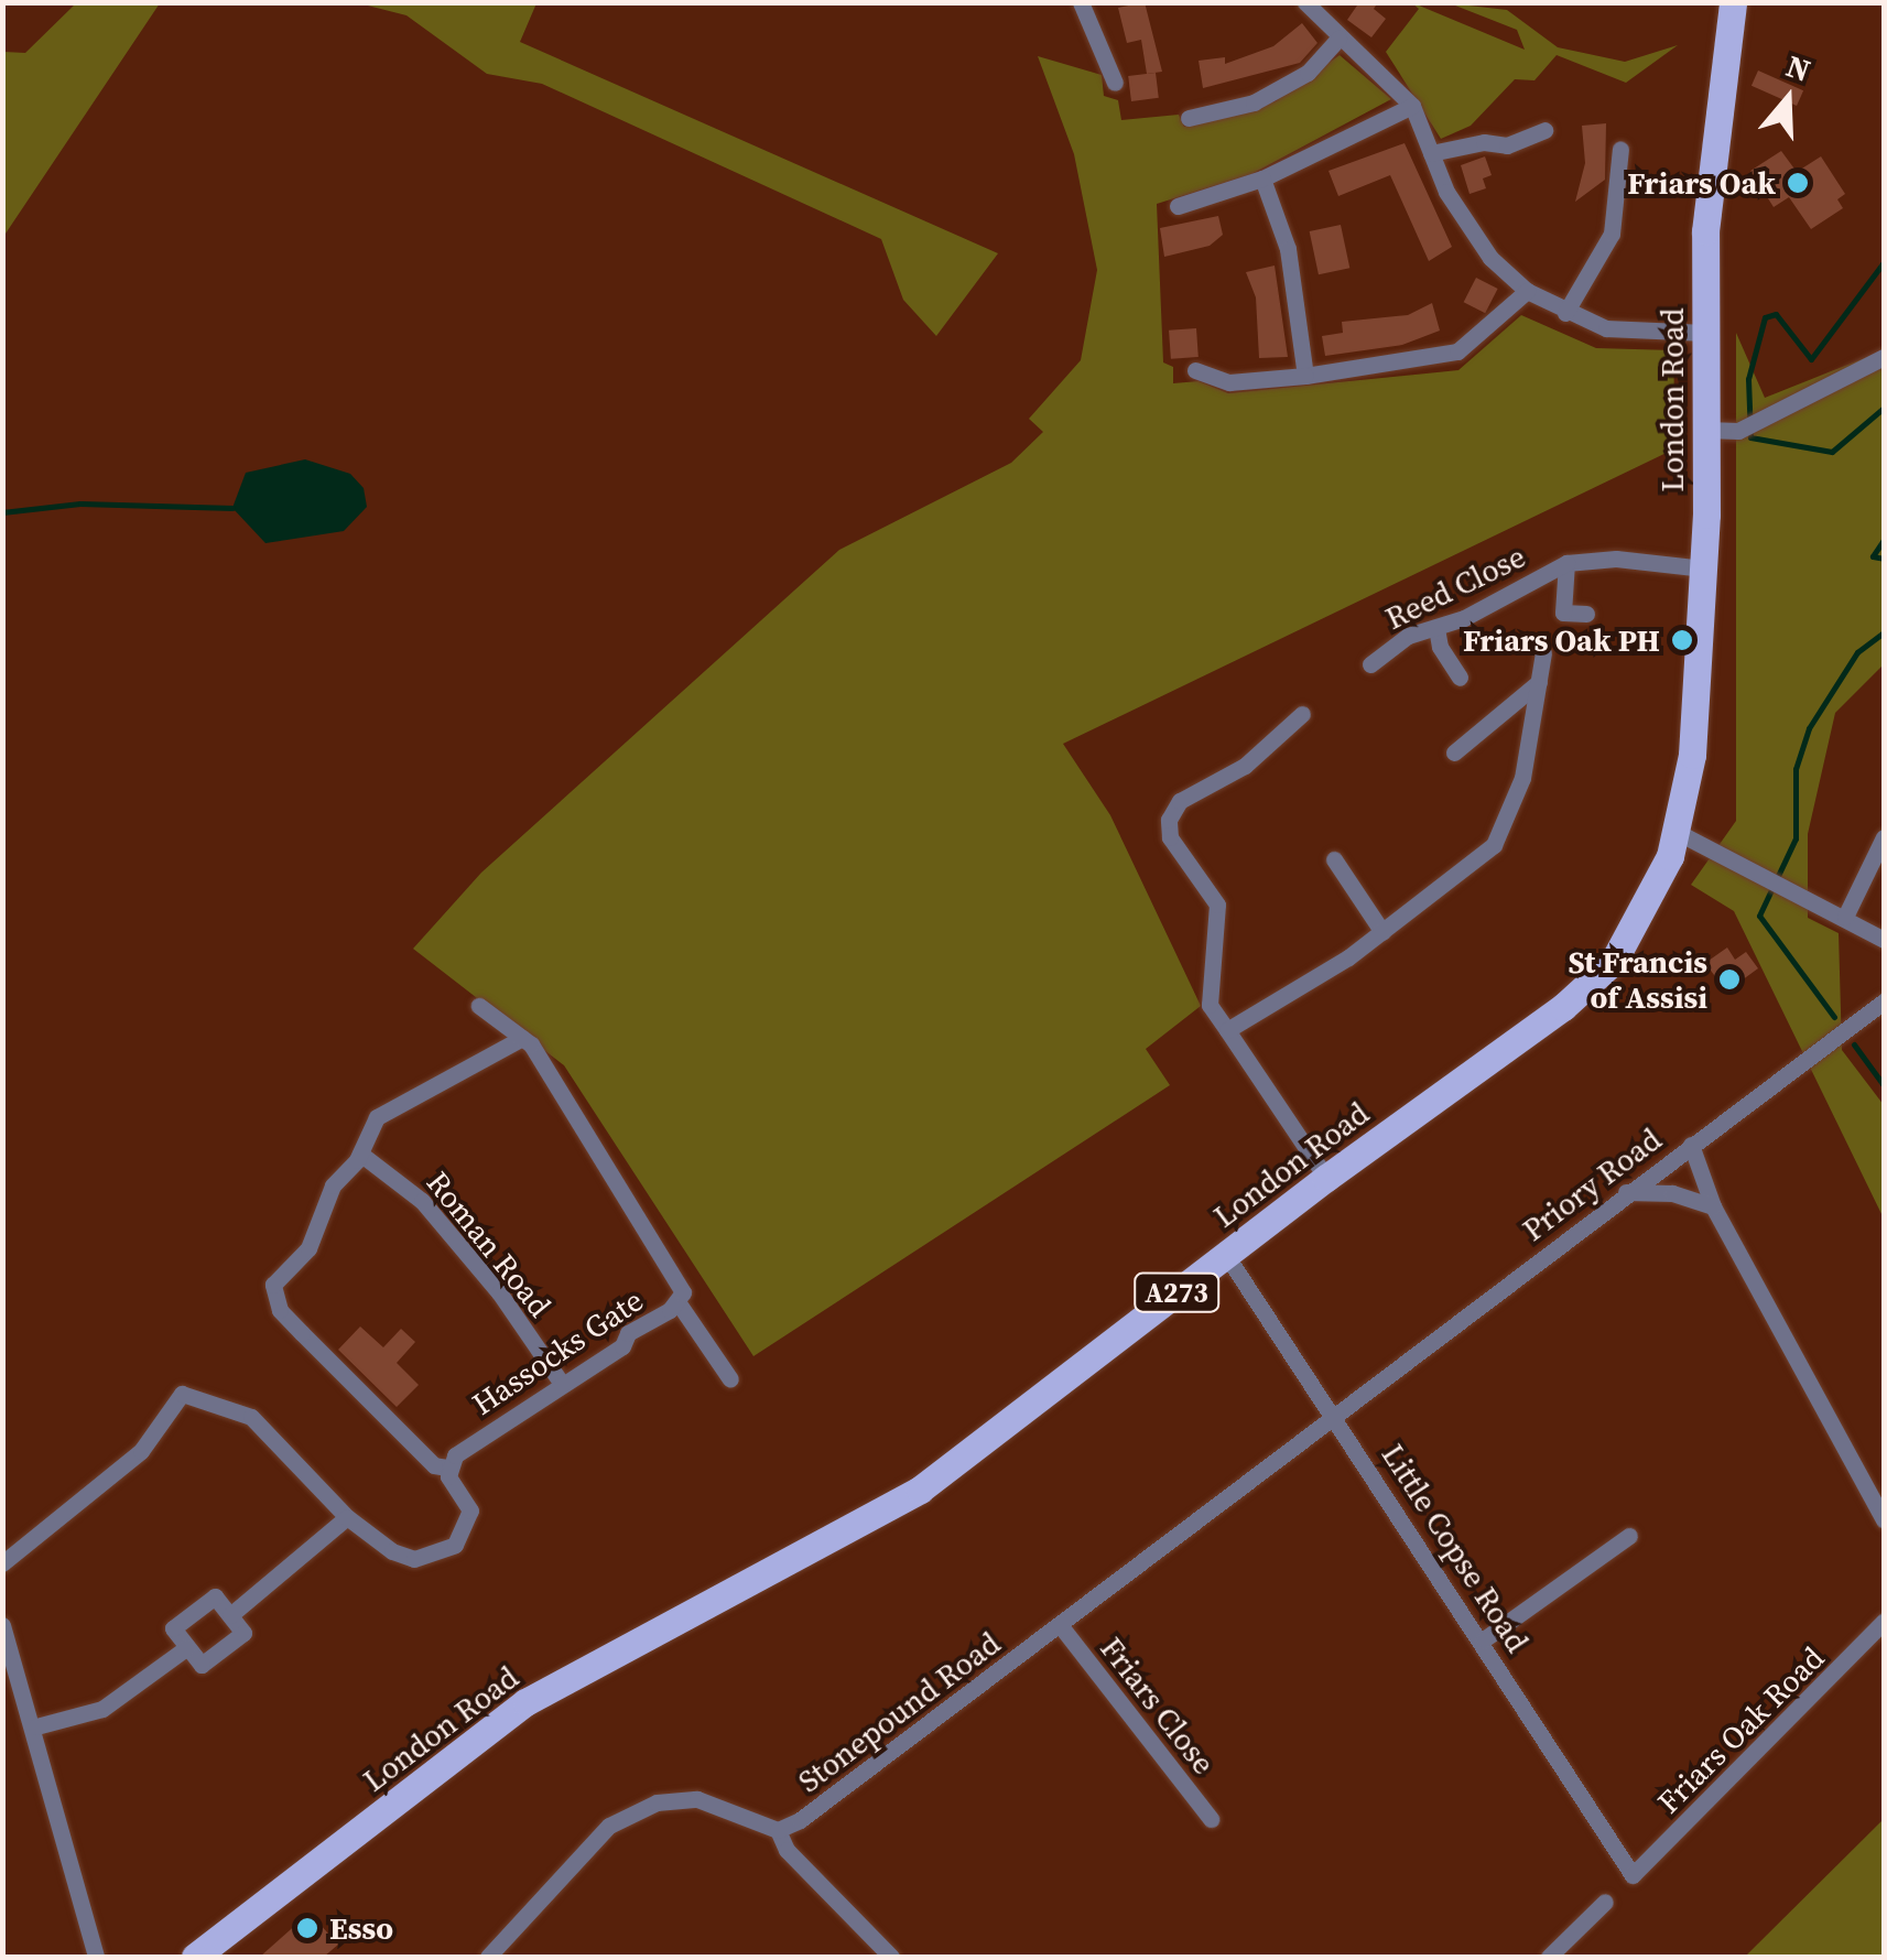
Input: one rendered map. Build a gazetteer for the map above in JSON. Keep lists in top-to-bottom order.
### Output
{
  "streets": {
    "main road": ["London Road", "A273"],
    "street": [
      "Reed Close",
      "Priory Road",
      "Roman Road",
      "Hassocks Gate",
      "Little Copse Road",
      "Friars Close",
      "Stonepound Road",
      "Friars Oak Road"
    ]
  },
  "crossings": [
    ["London Road", "Reed Close"],
    ["London Road", "Little Copse Road"],
    ["Priory Road", "Little Copse Road"],
    ["Priory Road", "Stonepound Road"],
    ["Roman Road", "Hassocks Gate"],
    ["Little Copse Road", "Stonepound Road"],
    ["Little Copse Road", "Friars Oak Road"],
    ["Friars Close", "Stonepound Road"]
  ],
  "places": [
    "Friars Oak",
    "Friars Oak PH",
    "St Francis of Assisi",
    "Esso"
  ],
  "north": "top"
}
